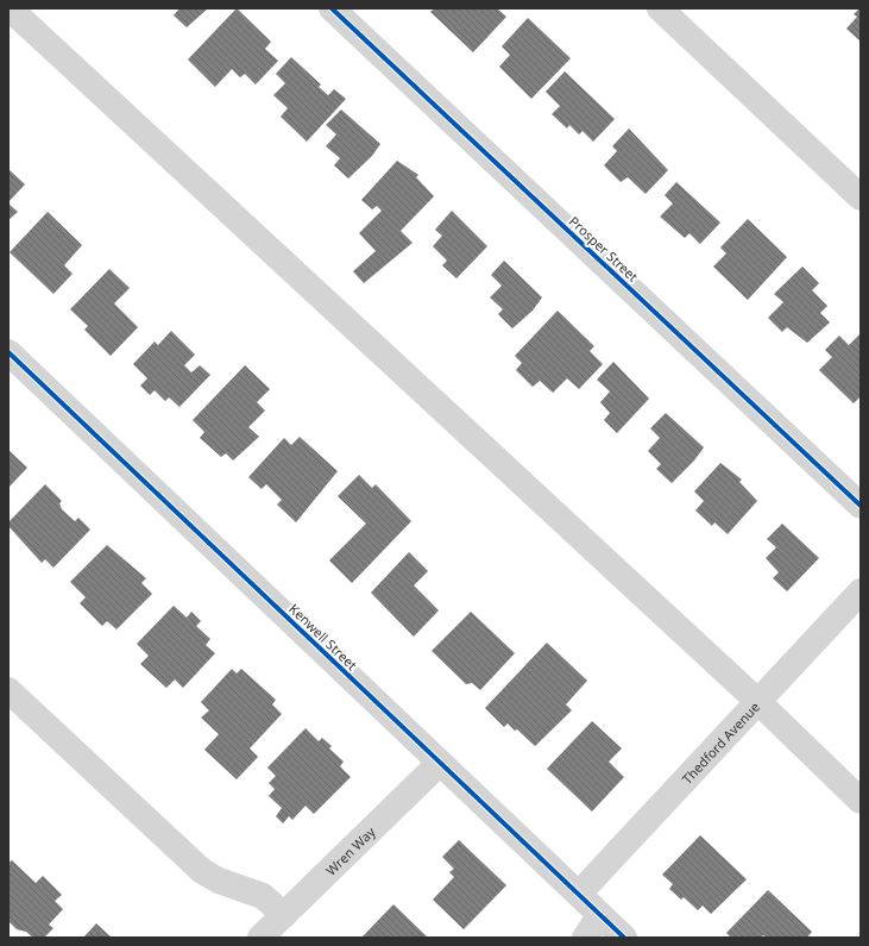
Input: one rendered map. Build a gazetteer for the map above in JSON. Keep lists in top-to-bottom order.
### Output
{
  "streets": {
    "street": [
      "Prosper Street",
      "Kenwell Street",
      "Thedford Avenue",
      "Wren Way"
    ]
  },
  "crossings": [
    ["Kenwell Street", "Thedford Avenue"],
    ["Kenwell Street", "Wren Way"]
  ]
}
